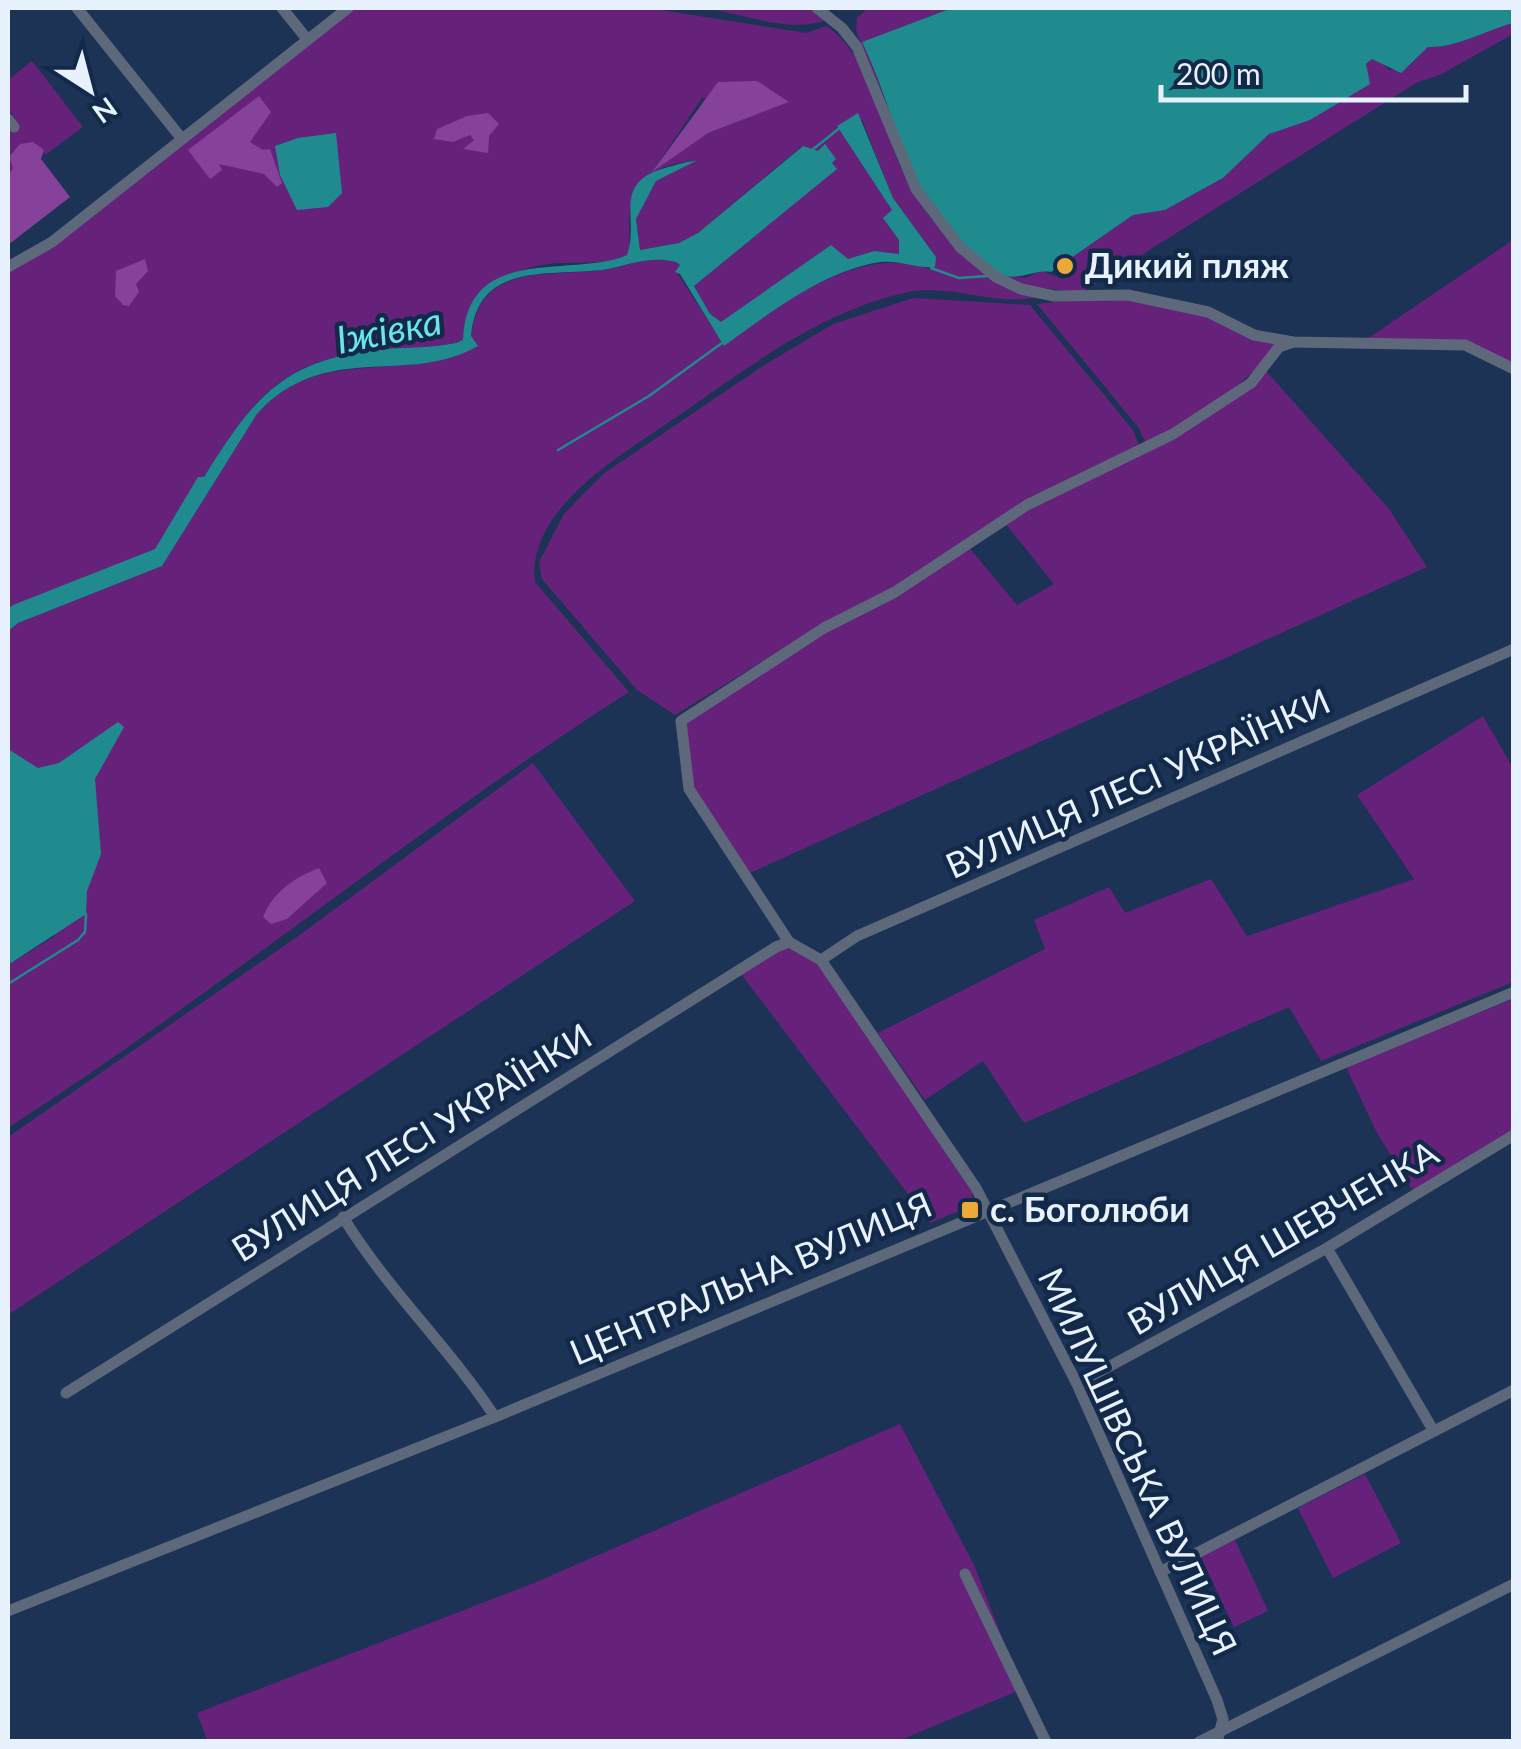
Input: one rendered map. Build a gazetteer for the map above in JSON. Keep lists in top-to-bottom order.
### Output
{
  "streets": {
    "street": [
      "ВУЛИЦЯ ЛЕСІ УКРАЇНКИ",
      "ВУЛИЦЯ ШЕВЧЕНКА",
      "ЦЕНТРАЛЬНА ВУЛИЦЯ",
      "МИЛУШІВСЬКА ВУЛИЦЯ"
    ]
  },
  "crossings": [
    ["ВУЛИЦЯ ЛЕСІ УКРАЇНКИ", "МИЛУШІВСЬКА ВУЛИЦЯ"],
    ["ВУЛИЦЯ ШЕВЧЕНКА", "МИЛУШІВСЬКА ВУЛИЦЯ"],
    ["ЦЕНТРАЛЬНА ВУЛИЦЯ", "МИЛУШІВСЬКА ВУЛИЦЯ"]
  ],
  "water": ["Іжівка"],
  "places": {
    "other": ["Дикий пляж"],
    "transit": ["с. Боголюби"]
  },
  "scale_bar": "200 m",
  "north": "bottom right"
}
